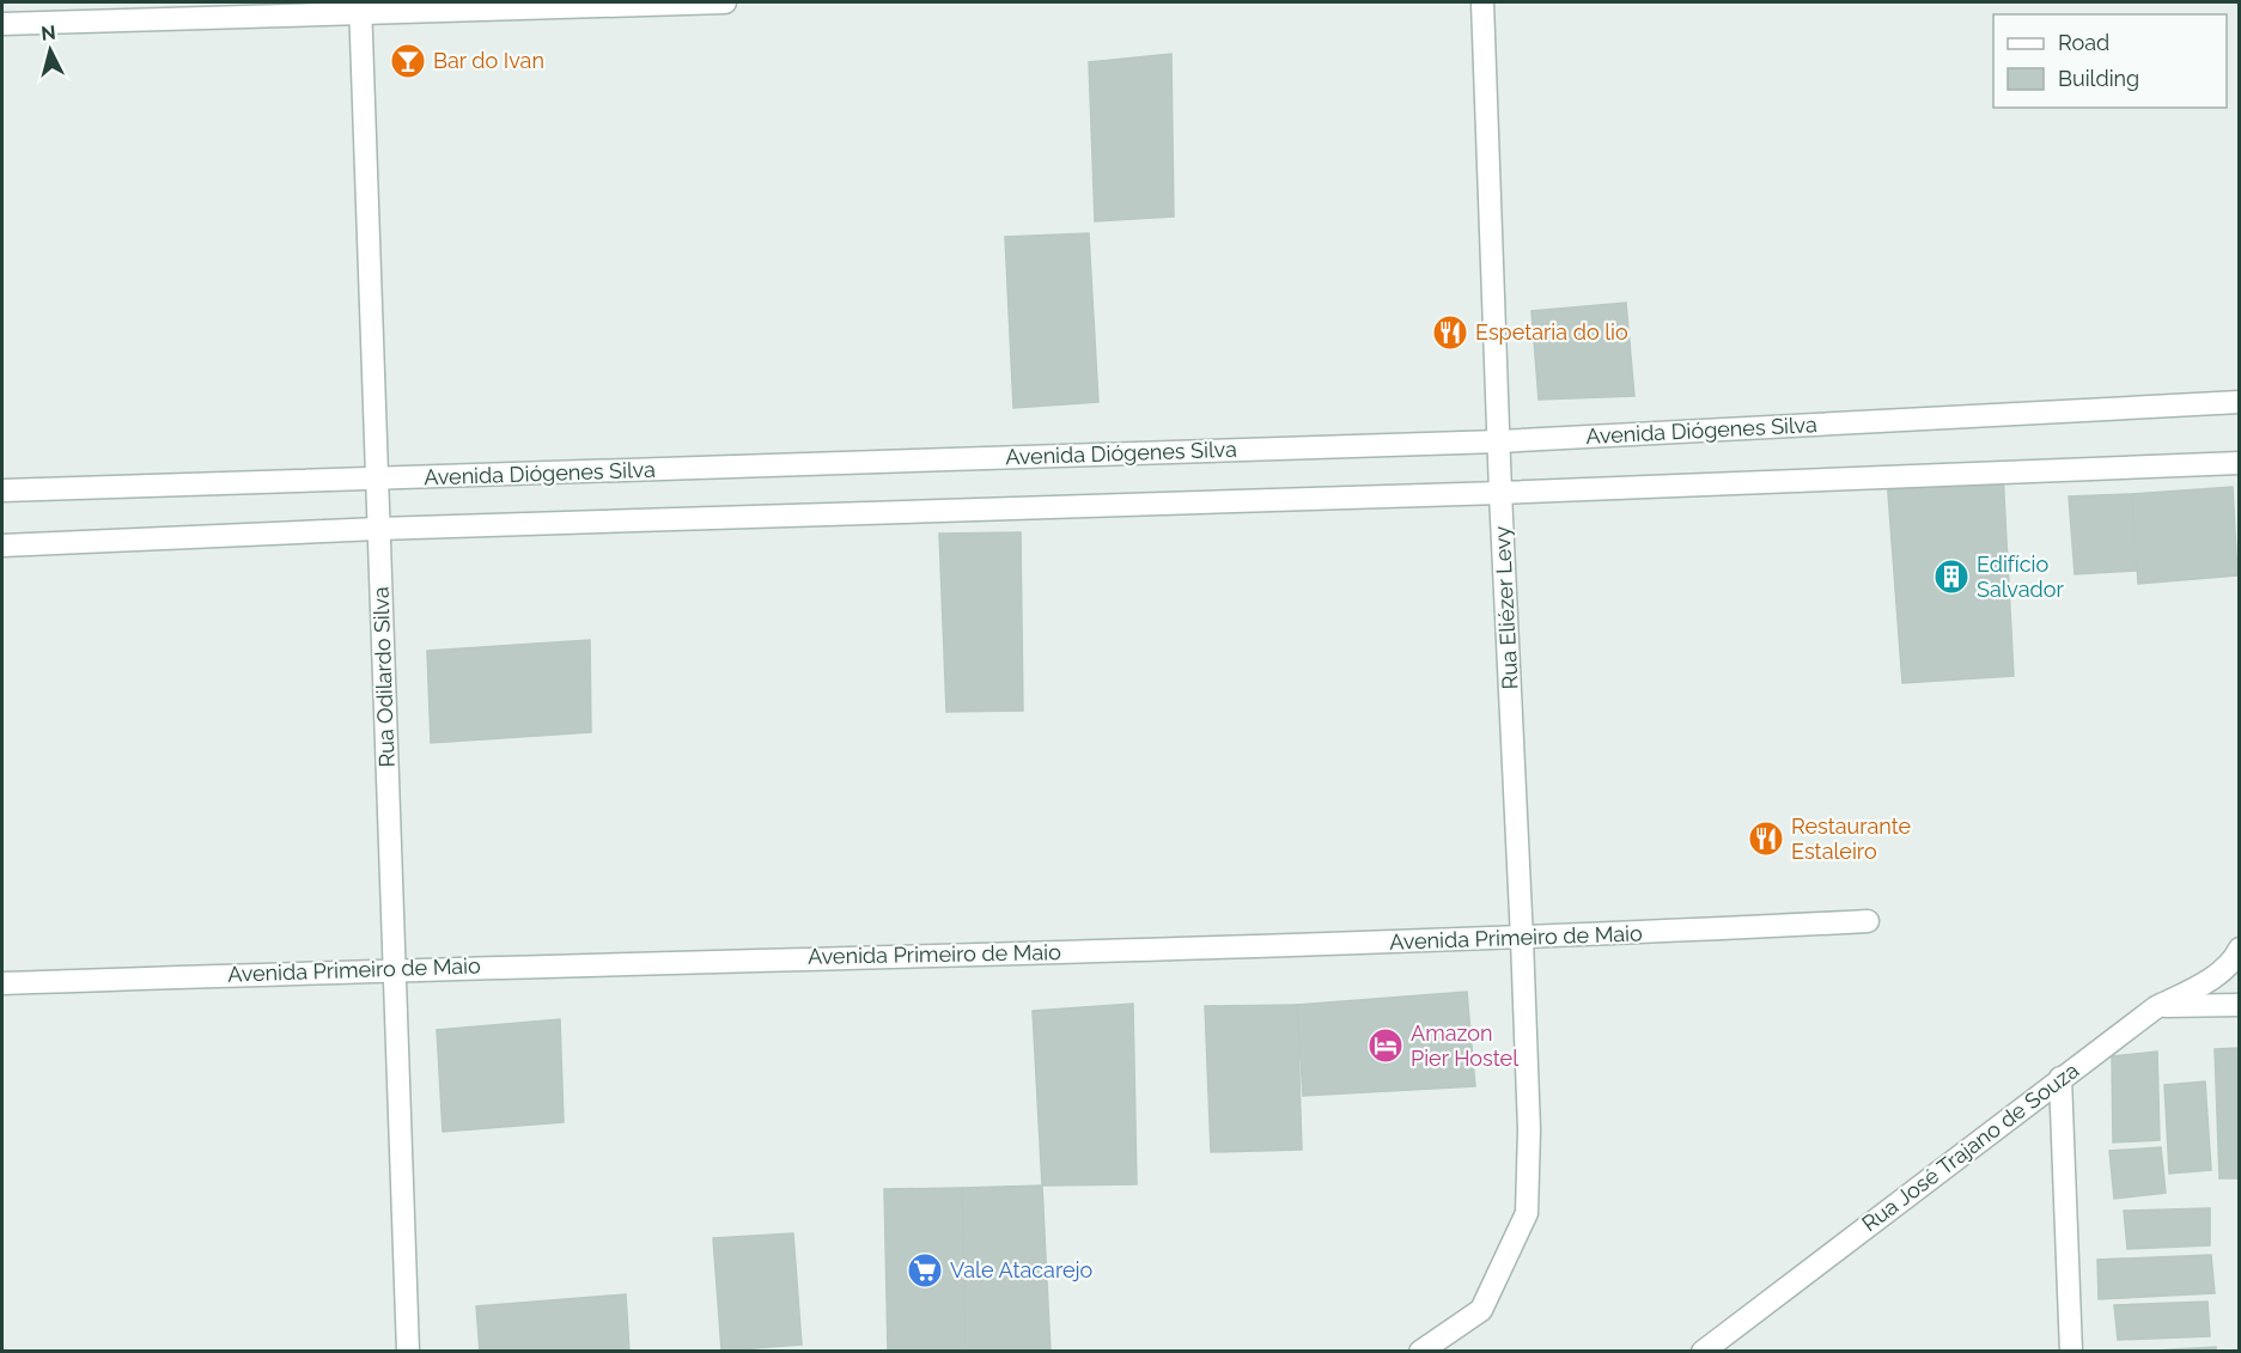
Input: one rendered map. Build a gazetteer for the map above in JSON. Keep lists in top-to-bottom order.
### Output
{
  "streets": {
    "street": [
      "Avenida Diógenes Silva",
      "Rua Eliézer Levy",
      "Rua Odilardo Silva",
      "Avenida Primeiro de Maio",
      "Rua José Trajano de Souza"
    ]
  },
  "crossings": [
    ["Avenida Diógenes Silva", "Rua Eliézer Levy"],
    ["Avenida Diógenes Silva", "Rua Odilardo Silva"],
    ["Rua Eliézer Levy", "Avenida Primeiro de Maio"],
    ["Rua Odilardo Silva", "Avenida Primeiro de Maio"]
  ],
  "places": {
    "bar": ["Bar do Ivan"],
    "restaurant": ["Espetaria do lio", "Restaurante Estaleiro"],
    "building": ["Edifício Salvador"],
    "hotel": ["Amazon Pier Hostel"],
    "supermarket": ["Vale Atacarejo"]
  },
  "legend": ["Road", "Building"],
  "north": "top"
}
